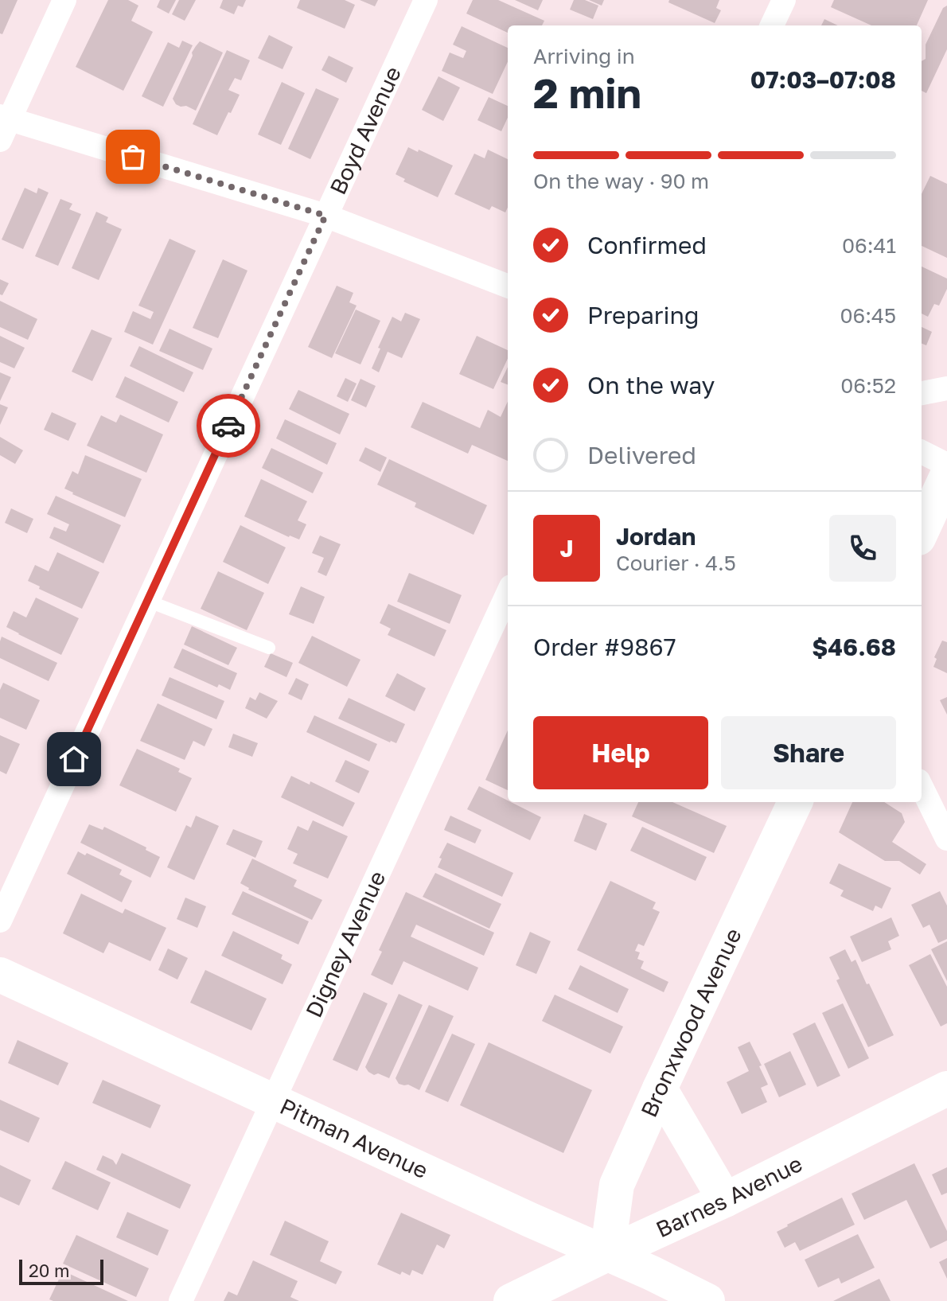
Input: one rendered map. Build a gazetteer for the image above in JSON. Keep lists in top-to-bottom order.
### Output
{
  "streets": {
    "street": [
      "Boyd Avenue",
      "Digney Avenue",
      "Bronxwood Avenue",
      "Pitman Avenue",
      "Barnes Avenue"
    ]
  },
  "crossings": [
    ["Digney Avenue", "Pitman Avenue"],
    ["Bronxwood Avenue", "Pitman Avenue"],
    ["Bronxwood Avenue", "Barnes Avenue"],
    ["Pitman Avenue", "Barnes Avenue"]
  ],
  "scale_bar": "20 m",
  "page": {
    "heading": ["2 min", "Arriving in", "07:03–07:08"],
    "panel": [
      "Jordan",
      "Courier · 4.5",
      "Order #9867",
      "$46.68"
    ],
    "bar": "On the way · 90 m",
    "list": [
      ["Confirmed", "06:41"],
      ["Preparing", "06:45"],
      ["On the way", "06:52"],
      "Delivered"
    ],
    "round": "J",
    "buttons": ["Help", "Share"],
    "scale": "20 m"
  }
}
